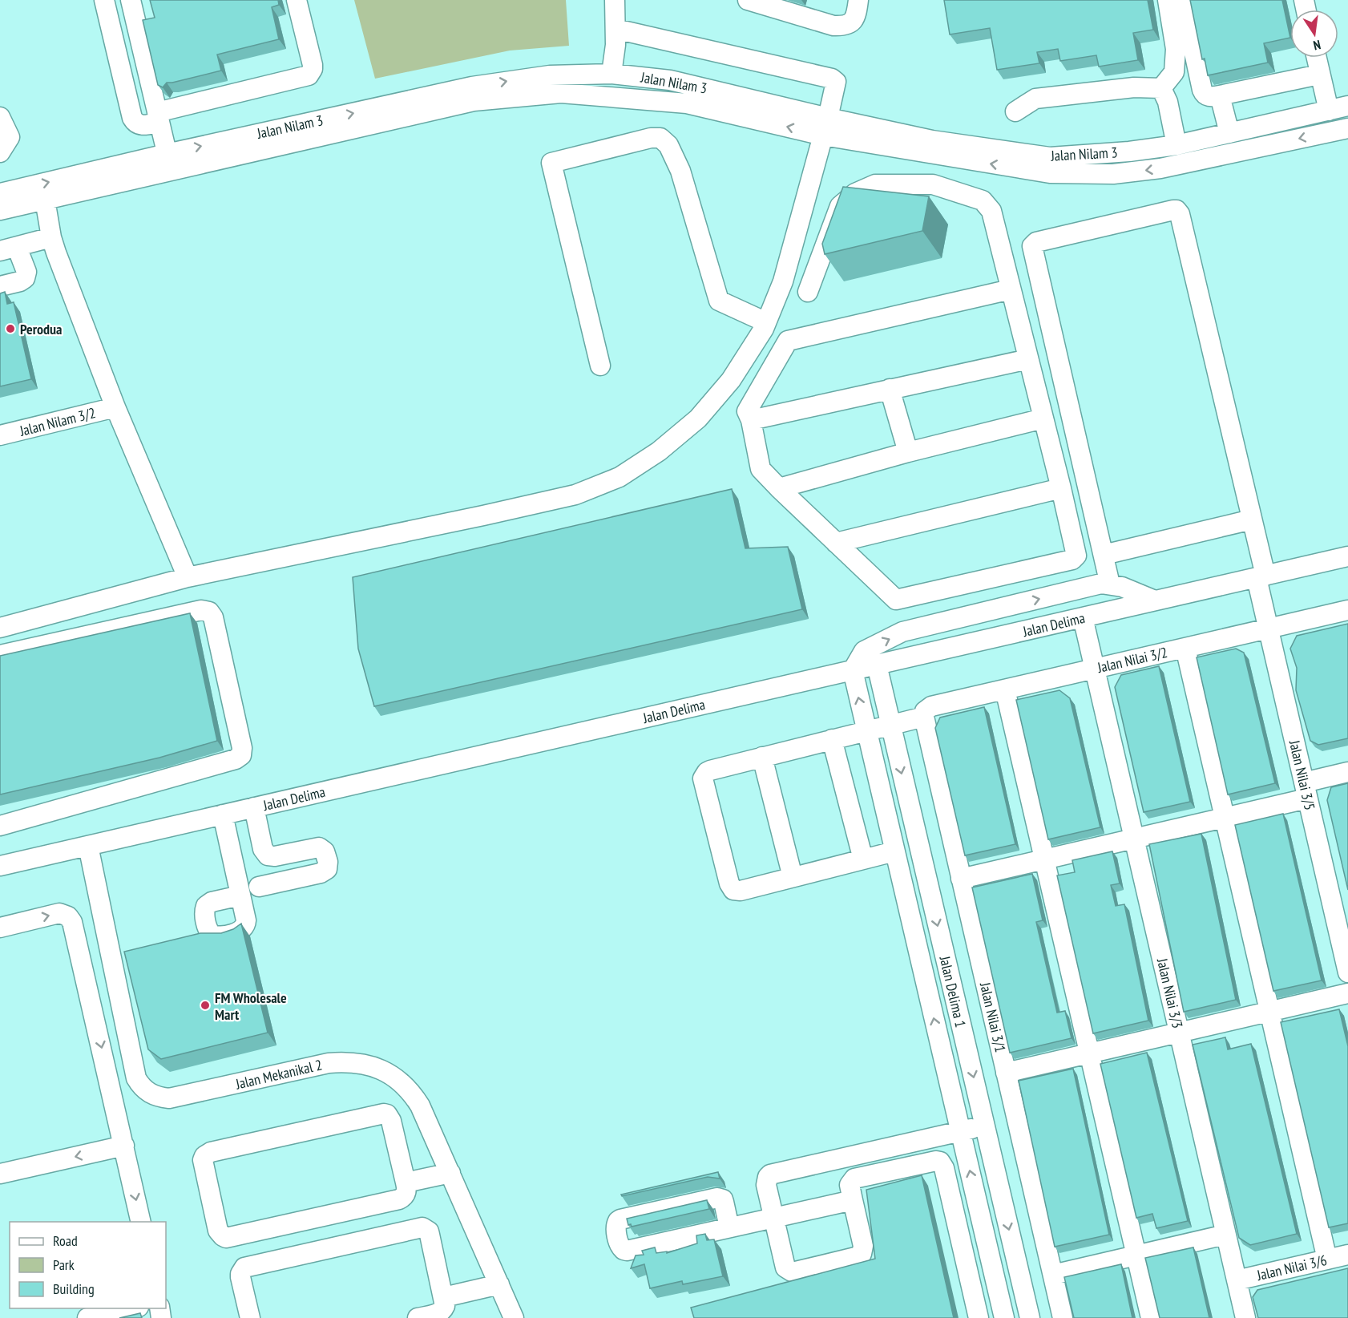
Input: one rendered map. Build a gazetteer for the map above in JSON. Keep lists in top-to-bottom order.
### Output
{
  "streets": {
    "street": [
      "Jalan Nilam 3",
      "Jalan Nilam 3/2",
      "Jalan Delima",
      "Jalan Nilai 3/2",
      "Jalan Nilai 3/5",
      "Jalan Delima 1",
      "Jalan Nilai 3/3",
      "Jalan Nilai 3/1",
      "Jalan Mekanikal 2",
      "Jalan Nilai 3/6"
    ]
  },
  "crossings": [
    ["Jalan Delima", "Jalan Nilai 3/5"],
    ["Jalan Delima", "Jalan Delima 1"],
    ["Jalan Delima", "Jalan Nilai 3/3"],
    ["Jalan Delima", "Jalan Mekanikal 2"],
    ["Jalan Nilai 3/2", "Jalan Nilai 3/5"],
    ["Jalan Nilai 3/2", "Jalan Nilai 3/3"],
    ["Jalan Nilai 3/2", "Jalan Nilai 3/1"],
    ["Jalan Nilai 3/3", "Jalan Nilai 3/6"]
  ],
  "places": ["Perodua", "FM Wholesale Mart"],
  "legend": ["Road", "Park", "Building"],
  "north": "bottom"
}
